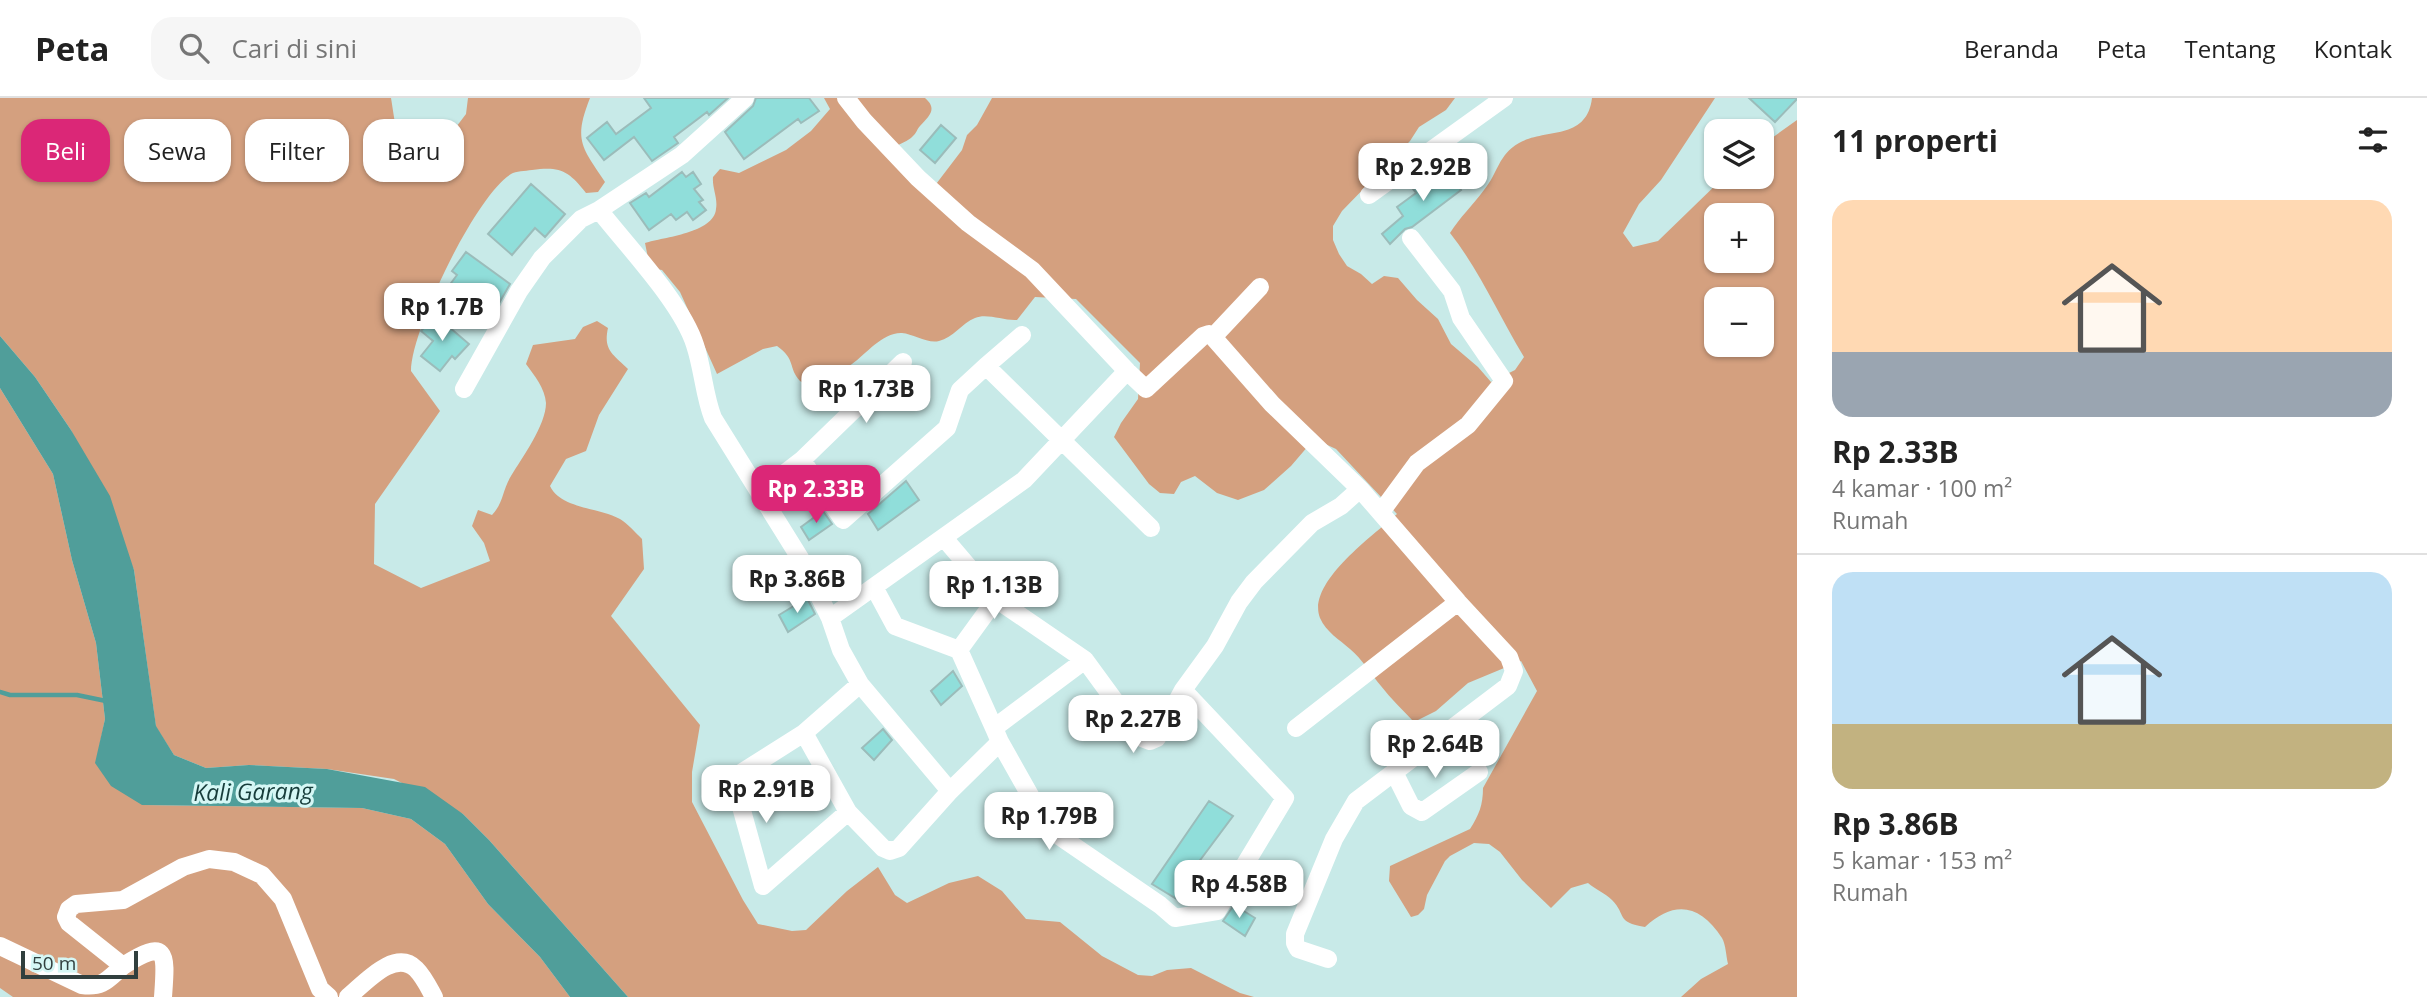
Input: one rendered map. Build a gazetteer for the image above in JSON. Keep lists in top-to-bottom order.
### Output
{
  "water": ["Kali Garang"],
  "scale_bar": "50 m",
  "page": {
    "header": "Peta",
    "search": "Cari di sini",
    "nav": [
      "Beranda",
      "Peta",
      "Tentang",
      "Kontak"
    ],
    "heading": "11 properti",
    "map_buttons": ["+", "−"],
    "chip": [
      "Beli",
      "Sewa",
      "Filter",
      "Baru"
    ],
    "price": [
      "Rp 2.92B",
      "Rp 1.7B",
      "Rp 1.73B",
      "Rp 2.33B",
      "Rp 3.86B",
      "Rp 1.13B",
      "Rp 2.27B",
      "Rp 2.64B",
      "Rp 2.91B",
      "Rp 1.79B",
      "Rp 4.58B"
    ],
    "list": [
      {
        "name": "Rp 2.33B",
        "note": "4 kamar · 100 m² · Rumah"
      },
      {
        "name": "Rp 3.86B",
        "note": "5 kamar · 153 m² · Rumah"
      }
    ],
    "scale": "50 m"
  }
}
